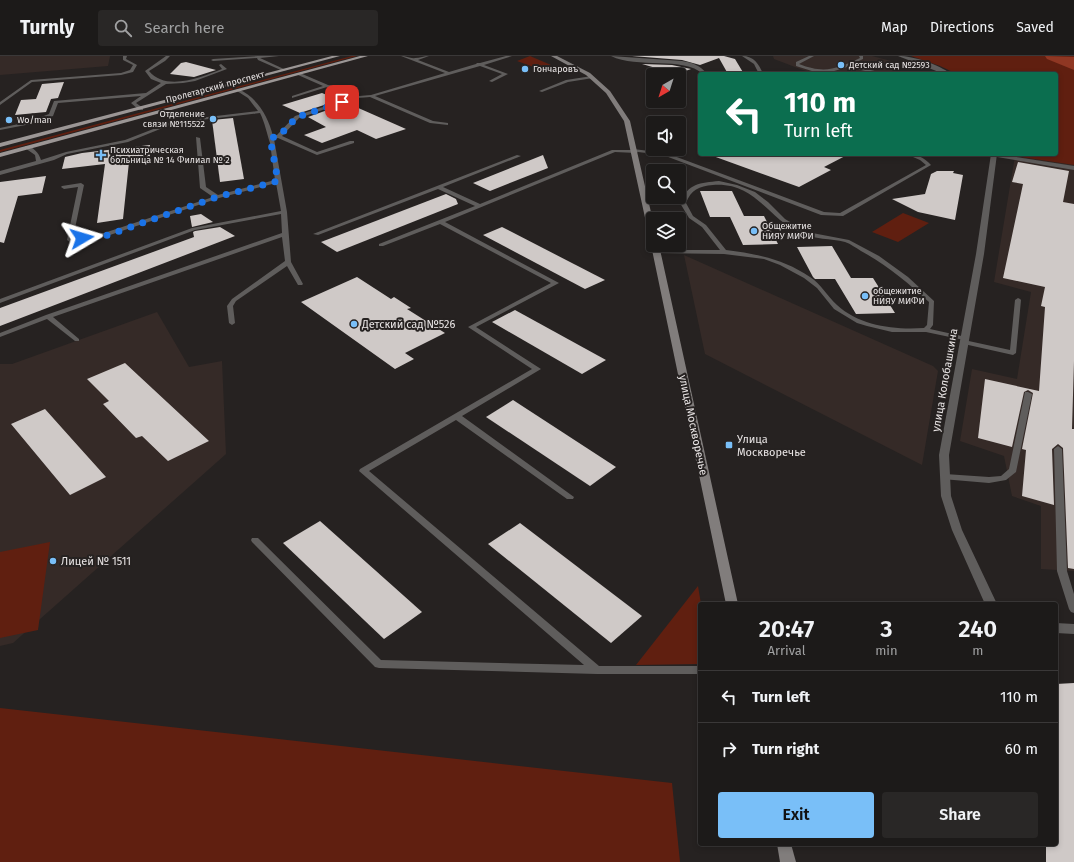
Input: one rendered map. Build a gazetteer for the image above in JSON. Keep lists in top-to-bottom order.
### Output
{
  "streets": {
    "main road": ["Пролетарский проспект", "улица Москворечье"],
    "street": ["улица Колобашкина"]
  },
  "places": {
    "other": [
      "Детский сад №2593",
      "Гончаровъ",
      "Отделение связи №115522",
      "Wo/man",
      "Общежитие НИЯУ МИФИ",
      "общежитие НИЯУ МИФИ",
      "Детский сад №526",
      "Лицей № 1511"
    ],
    "health": ["Психиатрическая больница № 14 Филиал № 2"],
    "transit": ["Улица Москворечье"]
  },
  "north": "bottom left",
  "page": {
    "header": "Turnly",
    "search": "Search here",
    "nav": ["Map", "Directions", "Saved"],
    "turn": ["110 m", "Turn left"],
    "eta": [
      "20:47",
      "Arrival",
      "3",
      "min",
      "240",
      "m"
    ],
    "list": [
      {
        "name": "Turn left",
        "value": "110 m"
      },
      {
        "name": "Turn right",
        "value": "60 m"
      }
    ],
    "buttons": ["Exit", "Share"]
  }
}
